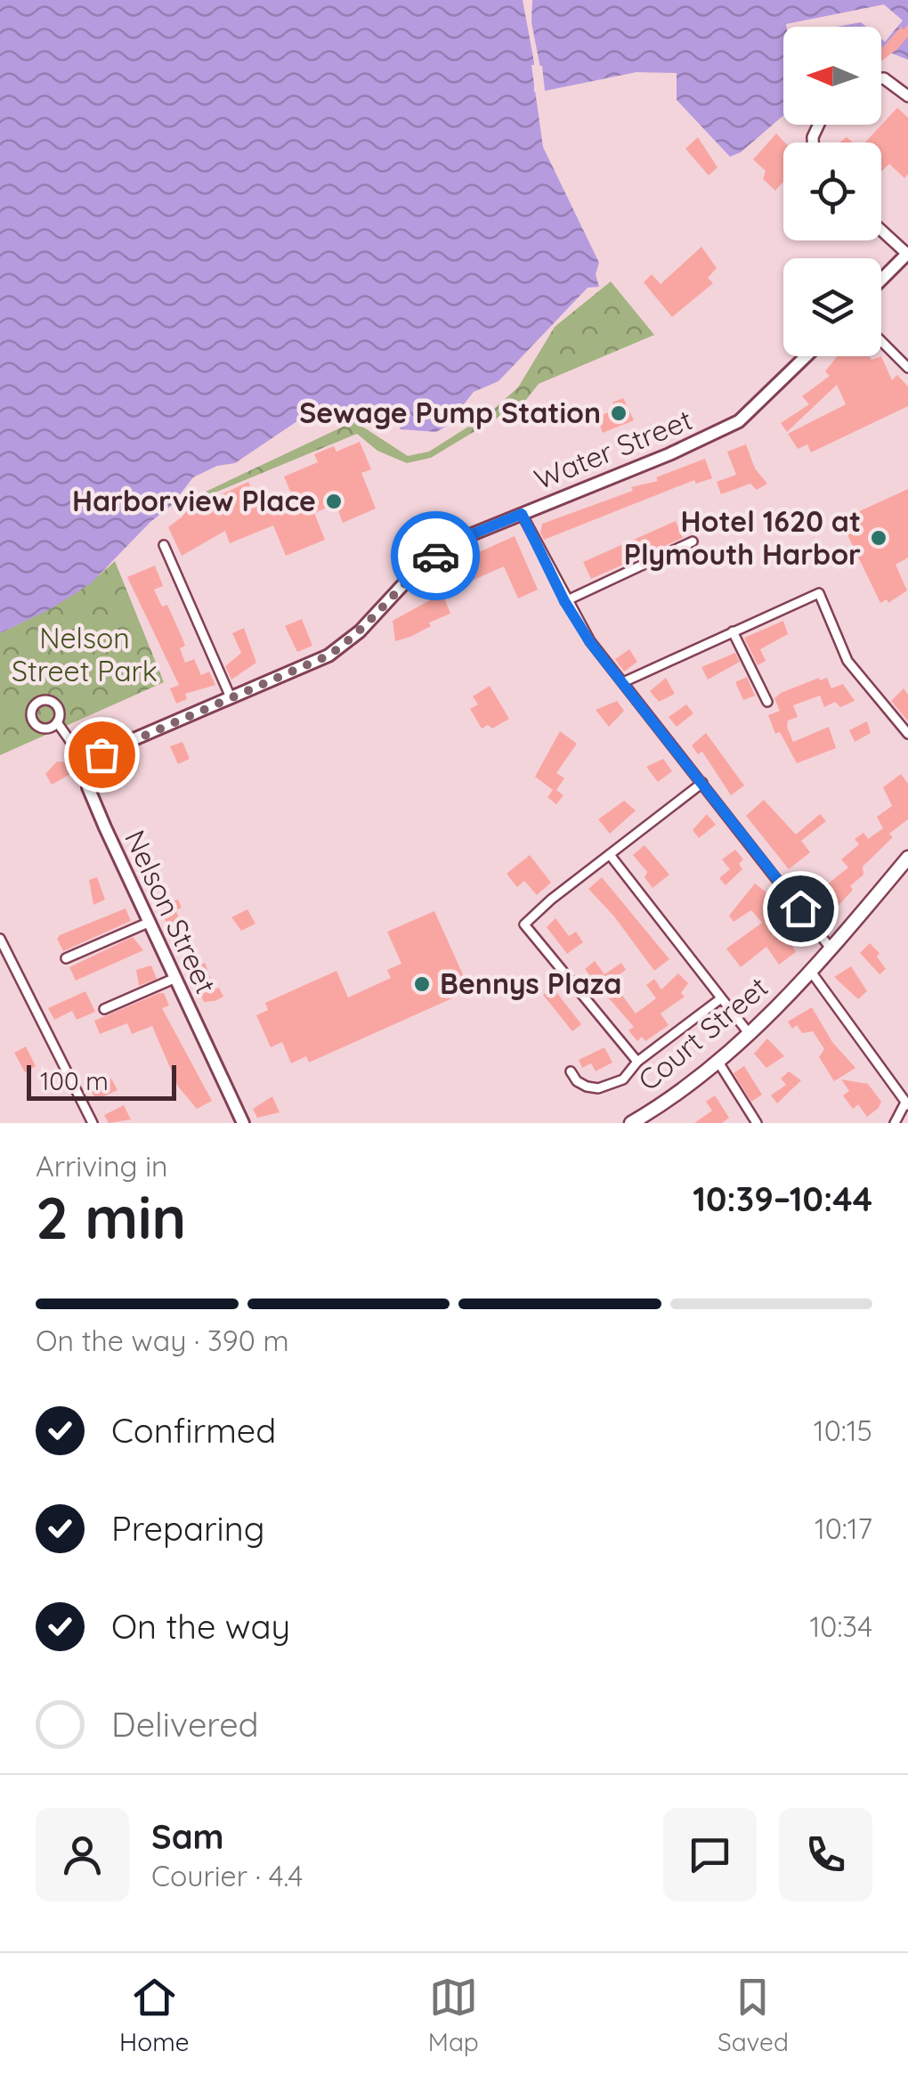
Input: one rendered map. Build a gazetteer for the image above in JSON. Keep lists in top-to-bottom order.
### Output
{
  "streets": {
    "main road": ["Water Street", "Nelson Street", "Court Street"]
  },
  "crossings": [
    ["Water Street", "Nelson Street"]
  ],
  "parks": ["Nelson Street Park"],
  "places": [
    "Sewage Pump Station",
    "Harborview Place",
    "Hotel 1620 at Plymouth Harbor",
    "Bennys Plaza"
  ],
  "scale_bar": "100 m",
  "north": "left",
  "page": {
    "scale": "100 m",
    "heading": ["2 min", "Arriving in", "10:39–10:44"],
    "panel": ["Sam", "Courier · 4.4"],
    "bar": "On the way · 390 m",
    "list": [
      ["Confirmed", "10:15"],
      ["Preparing", "10:17"],
      ["On the way", "10:34"],
      "Delivered"
    ],
    "tabs": ["Home", "Map", "Saved"]
  }
}
